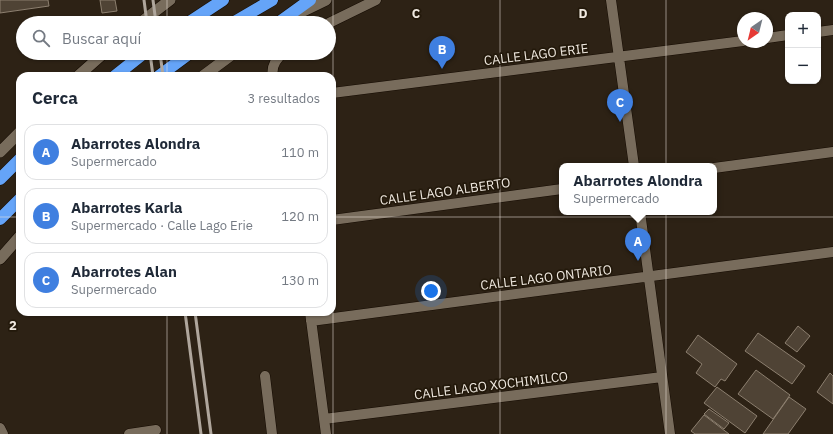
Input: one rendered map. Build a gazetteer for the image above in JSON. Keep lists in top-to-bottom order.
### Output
{
  "streets": {
    "street": [
      "CALLE LAGO ERIE",
      "CALLE LAGO ALBERTO",
      "CALLE LAGO ONTARIO",
      "CALLE LAGO XOCHIMILCO"
    ]
  },
  "north": "bottom left",
  "page": {
    "map_buttons": ["+", "−"],
    "search": "Buscar aquí",
    "pins": ["B", "C", "A"],
    "heading": ["Cerca", "3 resultados"],
    "list": [
      {
        "mark": "A",
        "name": "Abarrotes Alondra",
        "note": "Supermercado",
        "value": "110 m"
      },
      {
        "mark": "B",
        "name": "Abarrotes Karla",
        "note": "Supermercado · Calle Lago Erie",
        "value": "120 m"
      },
      {
        "mark": "C",
        "name": "Abarrotes Alan",
        "note": "Supermercado",
        "value": "130 m"
      }
    ],
    "popup": ["Abarrotes Alondra", "Supermercado"]
  },
  "grid": {
    "columns": ["C", "D"],
    "rows": ["2"]
  }
}
